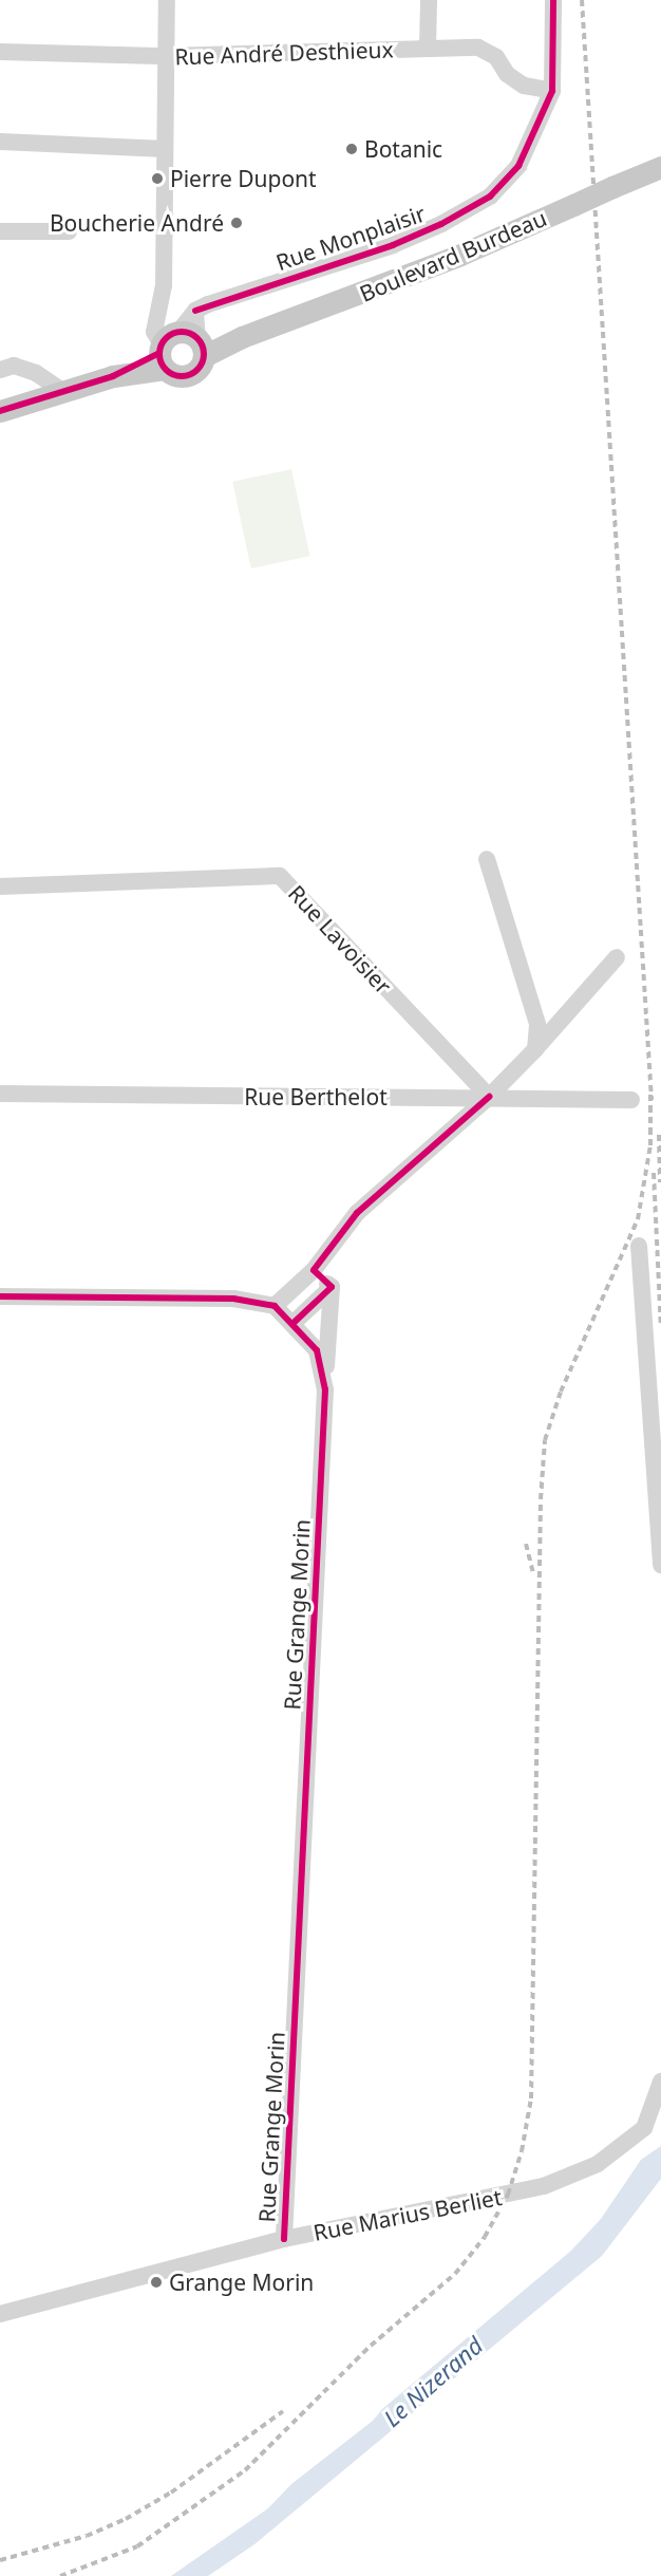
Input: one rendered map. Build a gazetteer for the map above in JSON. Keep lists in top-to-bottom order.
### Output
{
  "streets": {
    "main road": ["Boulevard Burdeau"],
    "street": [
      "Rue André Desthieux",
      "Rue Monplaisir",
      "Rue Lavoisier",
      "Rue Berthelot",
      "Rue Grange Morin",
      "Rue Marius Berliet"
    ]
  },
  "crossings": [
    ["Rue André Desthieux", "Rue Monplaisir"],
    ["Rue Monplaisir", "Boulevard Burdeau"],
    ["Rue Lavoisier", "Rue Berthelot"],
    ["Rue Grange Morin", "Rue Marius Berliet"]
  ],
  "water": ["Le Nizerand"],
  "places": [
    "Botanic",
    "Pierre Dupont",
    "Boucherie André",
    "Grange Morin"
  ]
}
